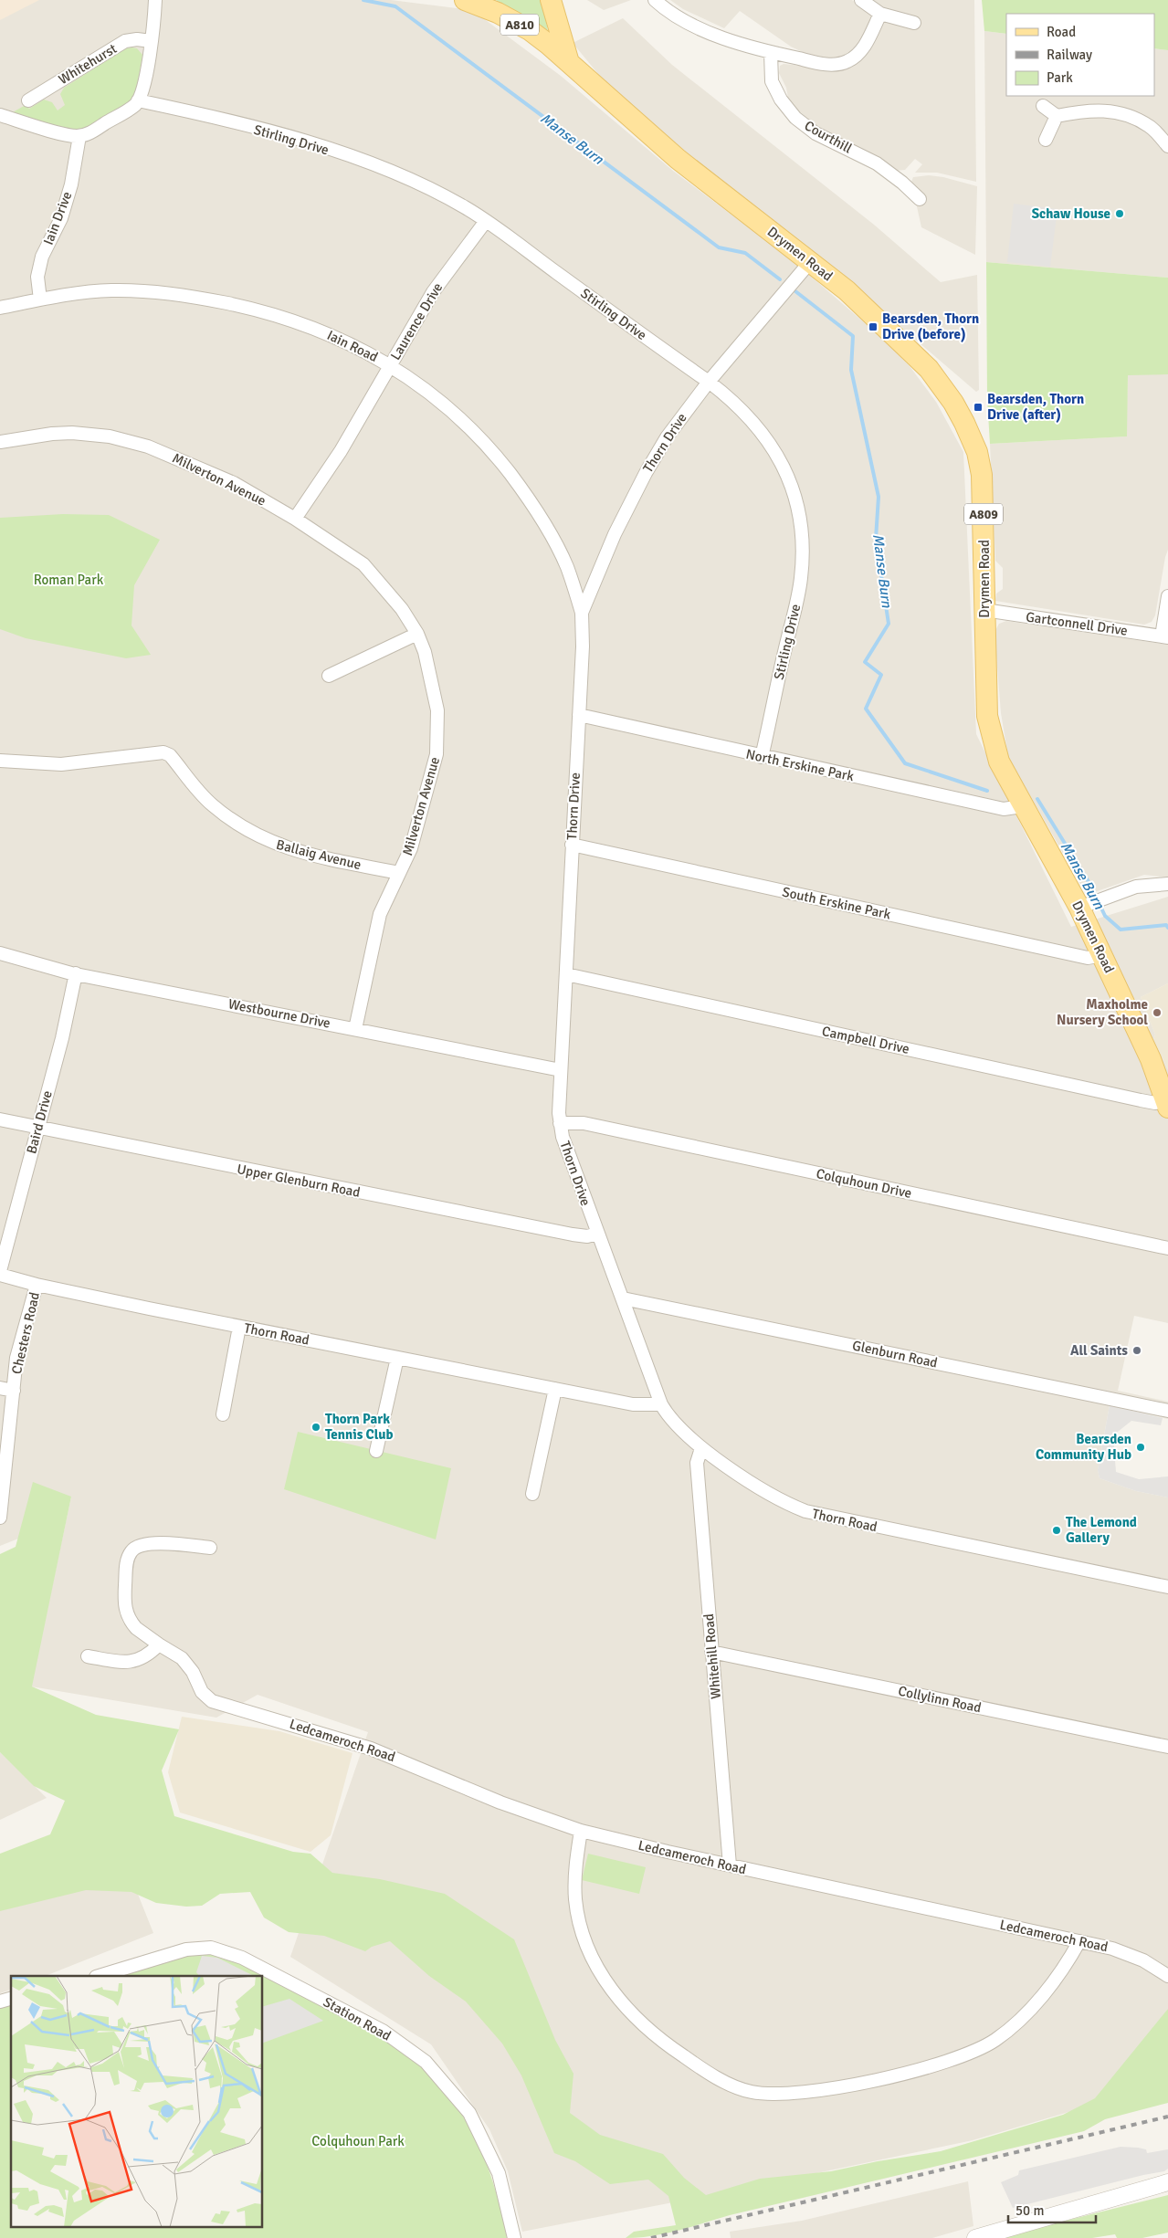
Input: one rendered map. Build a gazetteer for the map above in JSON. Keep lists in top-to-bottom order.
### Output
{
  "streets": {
    "main road": ["A810", "Drymen Road", "A809"],
    "street": [
      "Whitehurst",
      "Courthill",
      "Stirling Drive",
      "Iain Drive",
      "Laurence Drive",
      "Iain Road",
      "Thorn Drive",
      "Milverton Avenue",
      "Gartconnell Drive",
      "North Erskine Park",
      "Ballaig Avenue",
      "South Erskine Park",
      "Westbourne Drive",
      "Campbell Drive",
      "Baird Drive",
      "Upper Glenburn Road",
      "Colquhoun Drive",
      "Chesters Road",
      "Thorn Road",
      "Glenburn Road",
      "Whitehill Road",
      "Collylinn Road",
      "Ledcameroch Road",
      "Station Road"
    ]
  },
  "crossings": [
    ["A810", "Drymen Road"],
    ["Stirling Drive", "Laurence Drive"],
    ["Stirling Drive", "Thorn Drive"],
    ["Stirling Drive", "North Erskine Park"],
    ["Iain Drive", "Iain Road"],
    ["Drymen Road", "Thorn Drive"],
    ["Drymen Road", "Gartconnell Drive"],
    ["Drymen Road", "North Erskine Park"],
    ["Drymen Road", "South Erskine Park"],
    ["Drymen Road", "Campbell Drive"],
    ["Laurence Drive", "Iain Road"],
    ["Laurence Drive", "Milverton Avenue"],
    ["Iain Road", "Thorn Drive"],
    ["Thorn Drive", "North Erskine Park"],
    ["Thorn Drive", "South Erskine Park"],
    ["Thorn Drive", "Westbourne Drive"],
    ["Thorn Drive", "Campbell Drive"],
    ["Thorn Drive", "Upper Glenburn Road"],
    ["Thorn Drive", "Colquhoun Drive"],
    ["Thorn Drive", "Thorn Road"],
    ["Thorn Drive", "Glenburn Road"],
    ["Milverton Avenue", "Ballaig Avenue"],
    ["Milverton Avenue", "Westbourne Drive"],
    ["Westbourne Drive", "Baird Drive"],
    ["Baird Drive", "Upper Glenburn Road"],
    ["Chesters Road", "Thorn Road"],
    ["Thorn Road", "Whitehill Road"],
    ["Whitehill Road", "Collylinn Road"],
    ["Whitehill Road", "Ledcameroch Road"]
  ],
  "water": ["Manse Burn"],
  "parks": ["Roman Park", "Colquhoun Park"],
  "places": {
    "other": [
      "Schaw House",
      "Maxholme Nursery School",
      "All Saints",
      "Thorn Park Tennis Club",
      "Bearsden Community Hub",
      "The Lemond Gallery"
    ],
    "transit": ["Bearsden, Thorn Drive (before)", "Bearsden, Thorn Drive (after)"]
  },
  "legend": ["Road", "Railway", "Park"],
  "scale_bar": "50 m"
}
